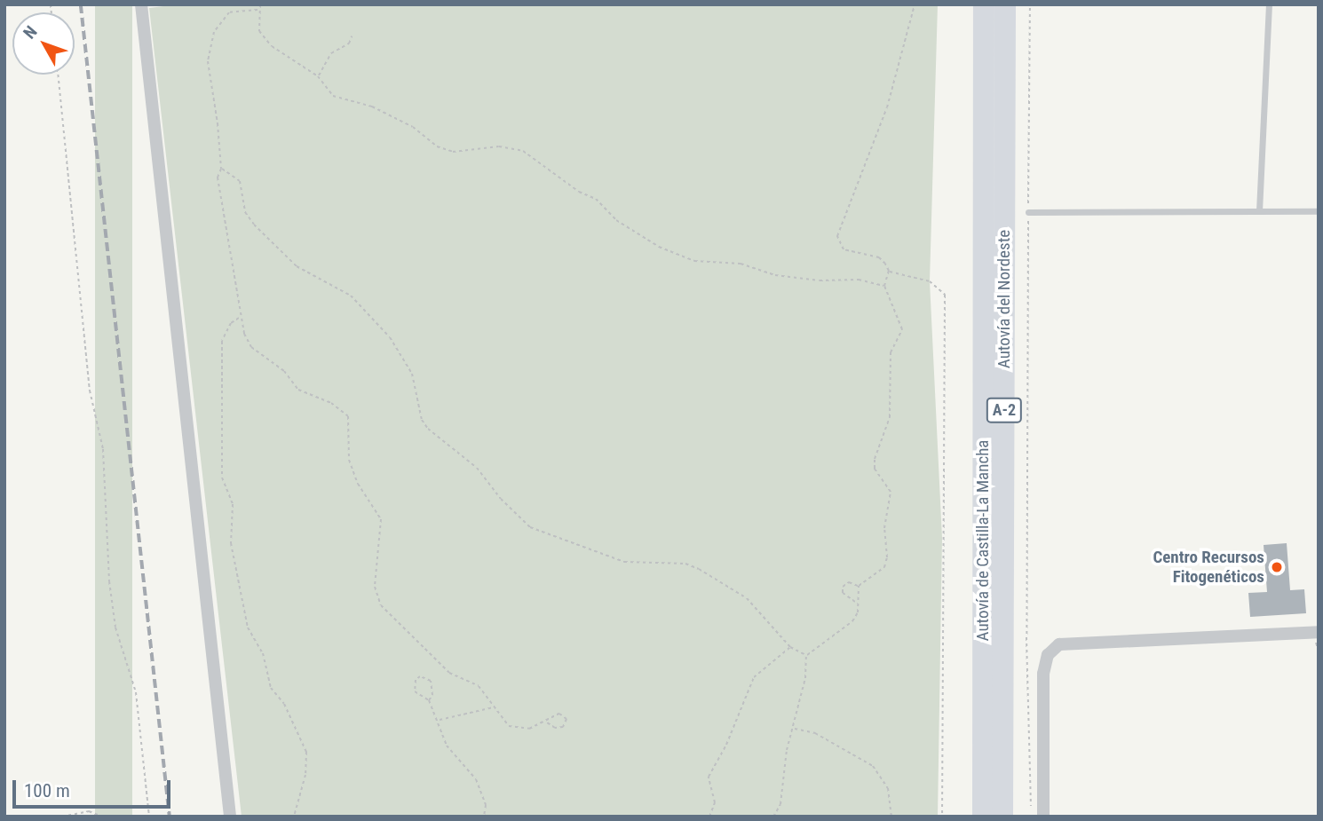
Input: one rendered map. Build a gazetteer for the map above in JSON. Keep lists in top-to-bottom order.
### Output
{
  "streets": {
    "highway": ["Autovía del Nordeste", "A-2", "Autovía de Castilla-La Mancha"]
  },
  "places": ["Centro Recursos Fitogenéticos"],
  "scale_bar": "100 m",
  "north": "top left"
}
